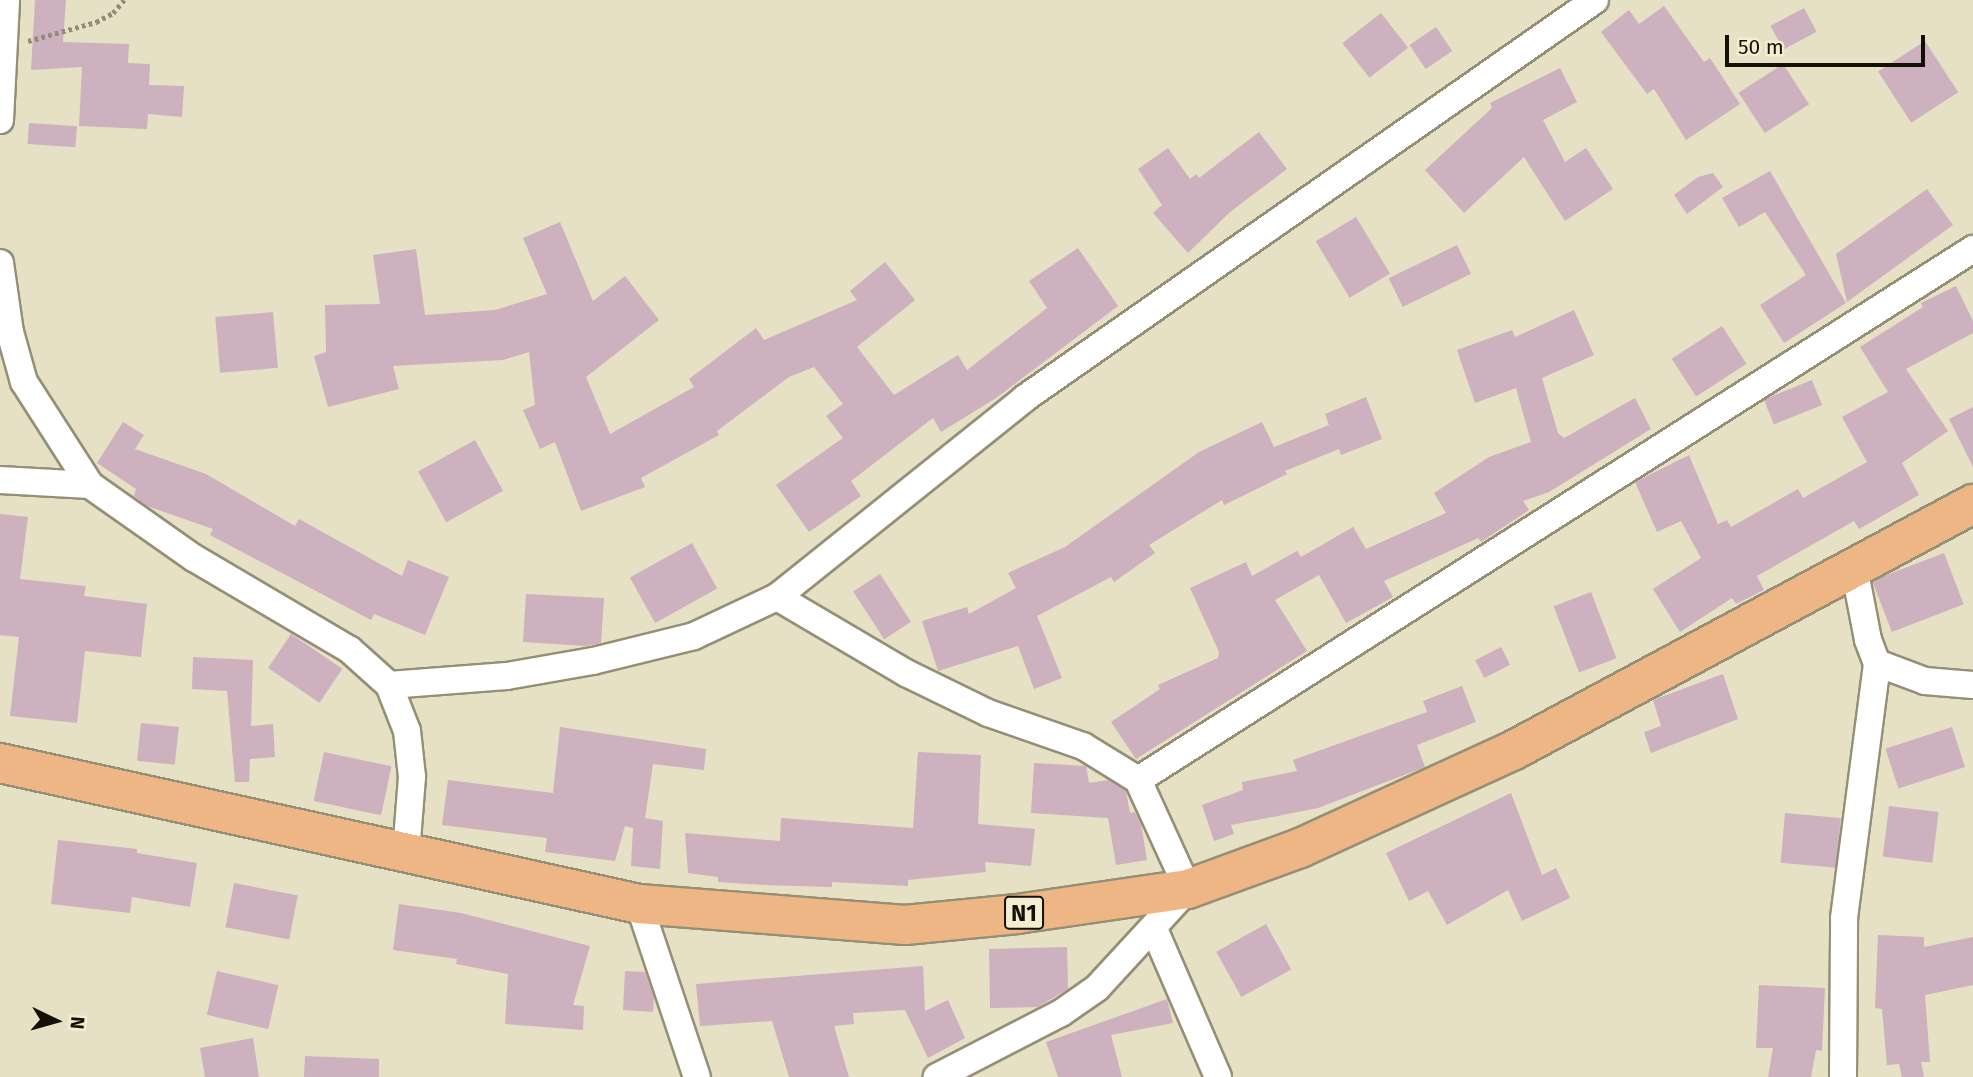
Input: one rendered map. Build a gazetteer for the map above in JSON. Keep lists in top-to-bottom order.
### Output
{
  "streets": {
    "main road": ["N1"]
  },
  "scale_bar": "50 m",
  "north": "right"
}
